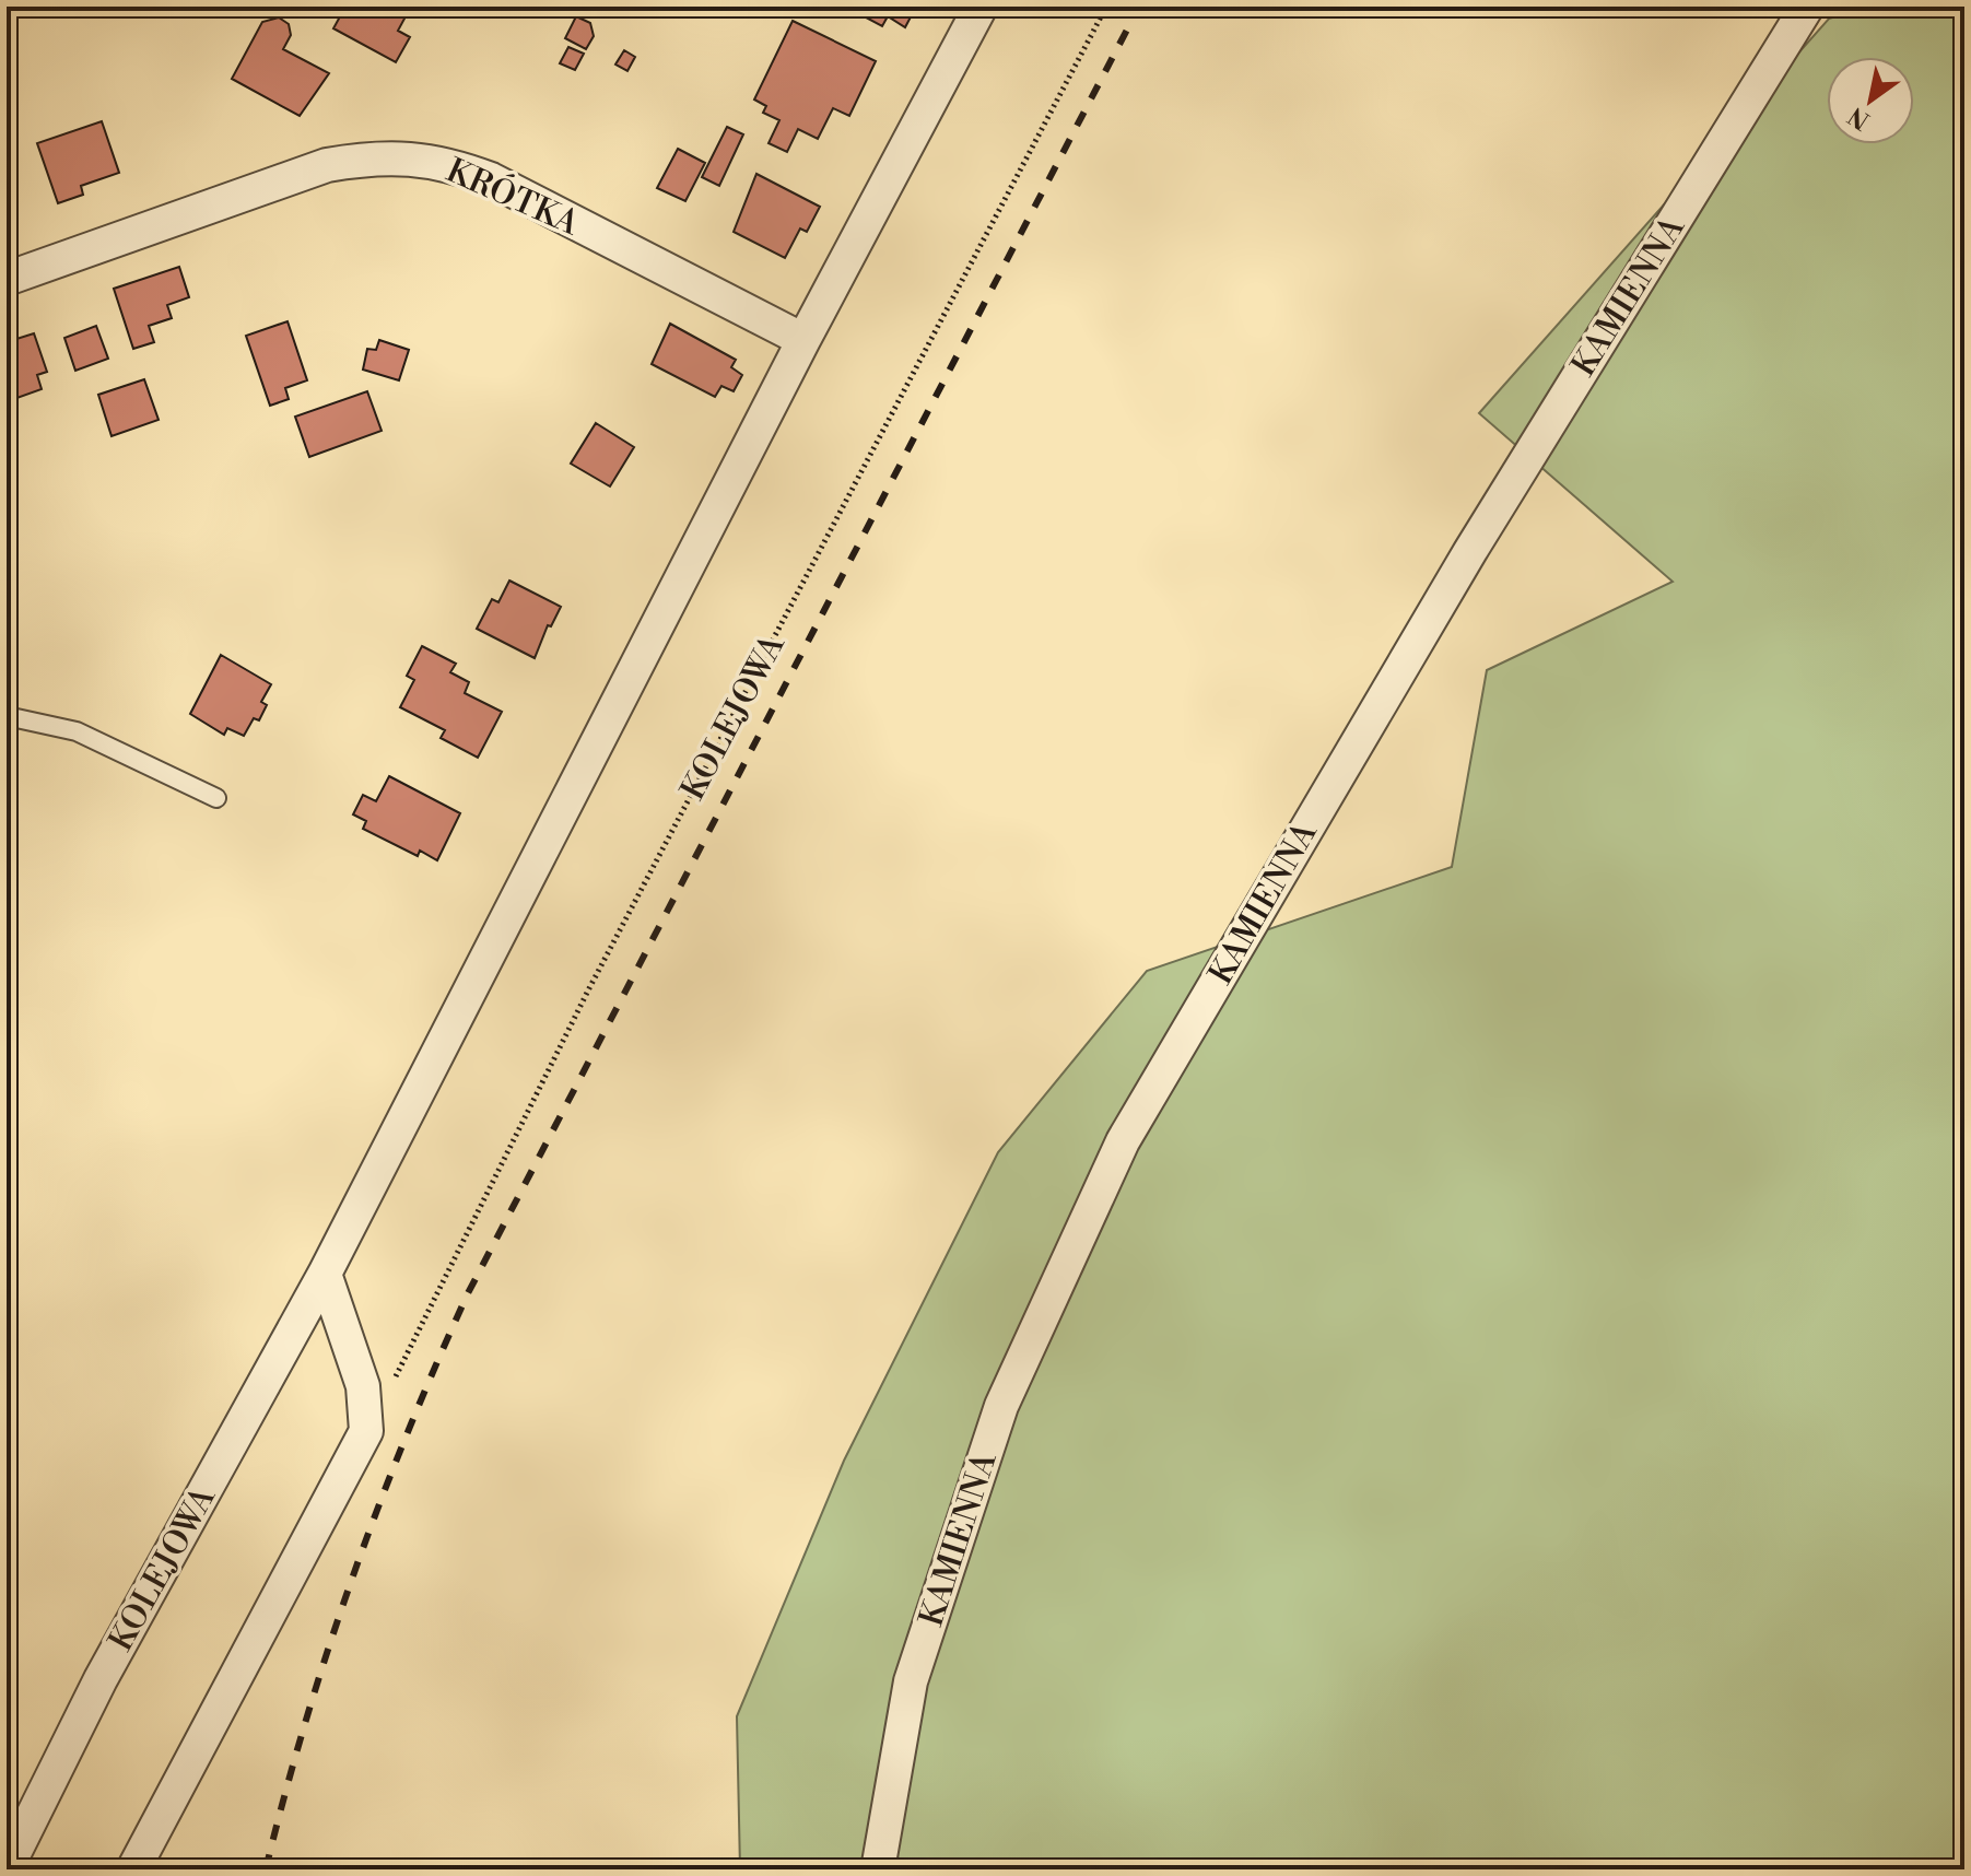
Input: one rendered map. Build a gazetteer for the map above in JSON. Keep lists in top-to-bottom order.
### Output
{
  "streets": {
    "street": ["KRÓTKA", "KAMIENNA", "KOLEJOWA"]
  },
  "crossings": [
    ["KRÓTKA", "KOLEJOWA"]
  ],
  "north": "bottom left"
}
